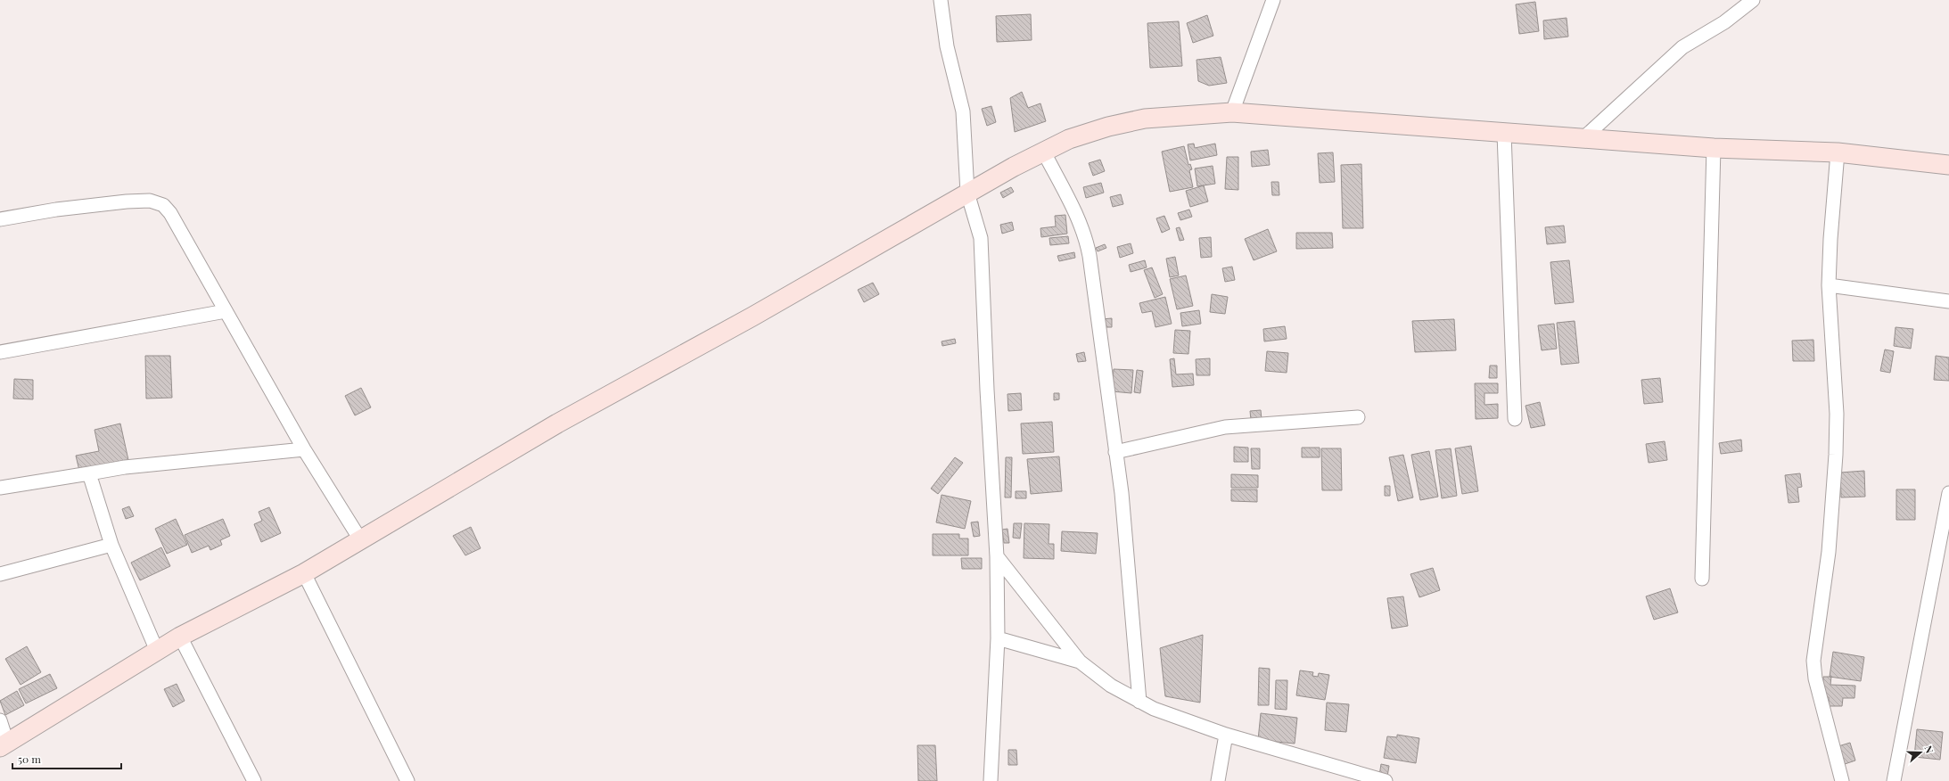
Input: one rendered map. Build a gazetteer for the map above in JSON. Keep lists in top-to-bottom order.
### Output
{
  "scale_bar": "50 m",
  "north": "right"
}
